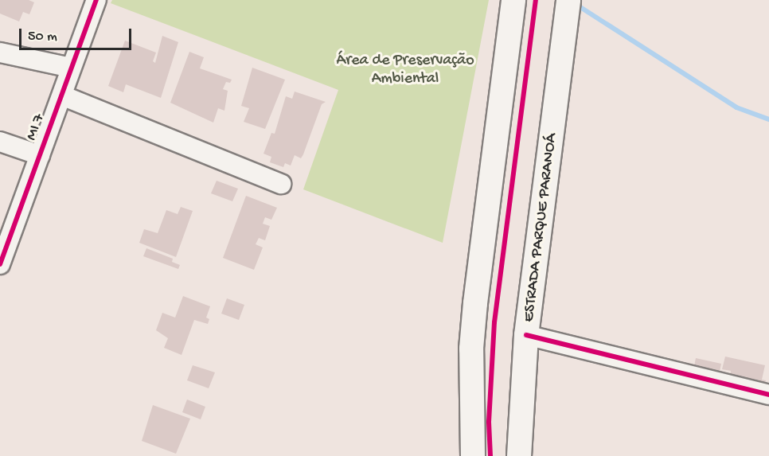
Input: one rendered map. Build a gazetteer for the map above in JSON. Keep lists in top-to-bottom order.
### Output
{
  "streets": {
    "main road": ["ESTRADA PARQUE PARANOÁ"],
    "street": ["MI 7"]
  },
  "parks": ["Área de Preservação Ambiental"],
  "scale_bar": "50 m"
}
